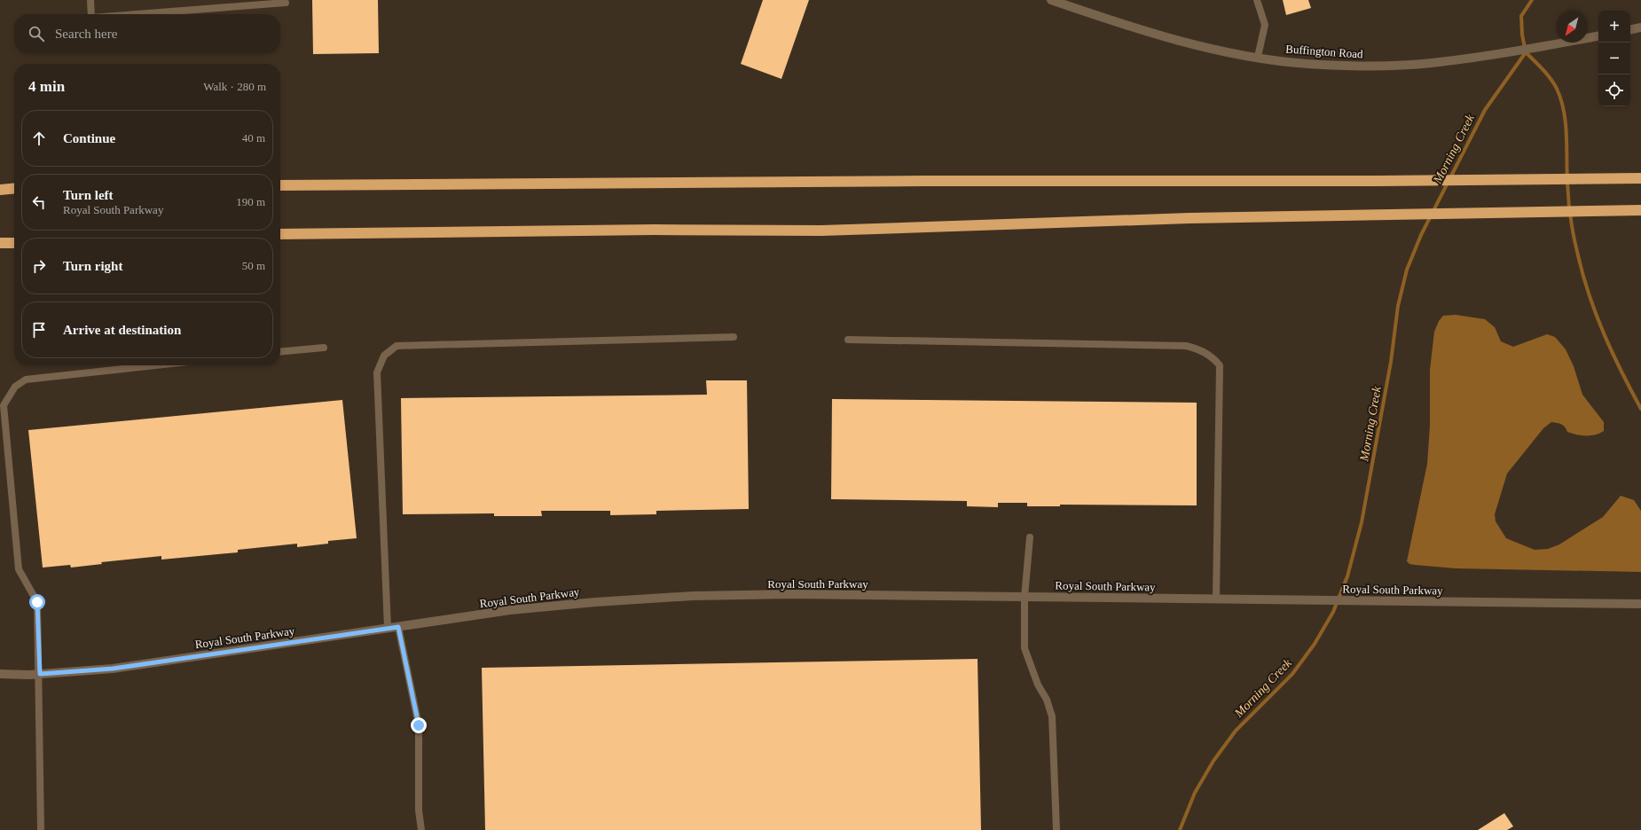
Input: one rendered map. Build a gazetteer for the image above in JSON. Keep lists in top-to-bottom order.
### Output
{
  "streets": {
    "street": ["Buffington Road", "Royal South Parkway"]
  },
  "water": ["Morning Creek"],
  "north": "bottom left",
  "page": {
    "map_buttons": ["+", "−"],
    "search": "Search here",
    "heading": ["4 min", "Walk · 280 m"],
    "list": [
      ["Continue", "40 m"],
      ["Turn left", "Royal South Parkway", "190 m"],
      ["Turn right", "50 m"],
      "Arrive at destination"
    ]
  }
}
